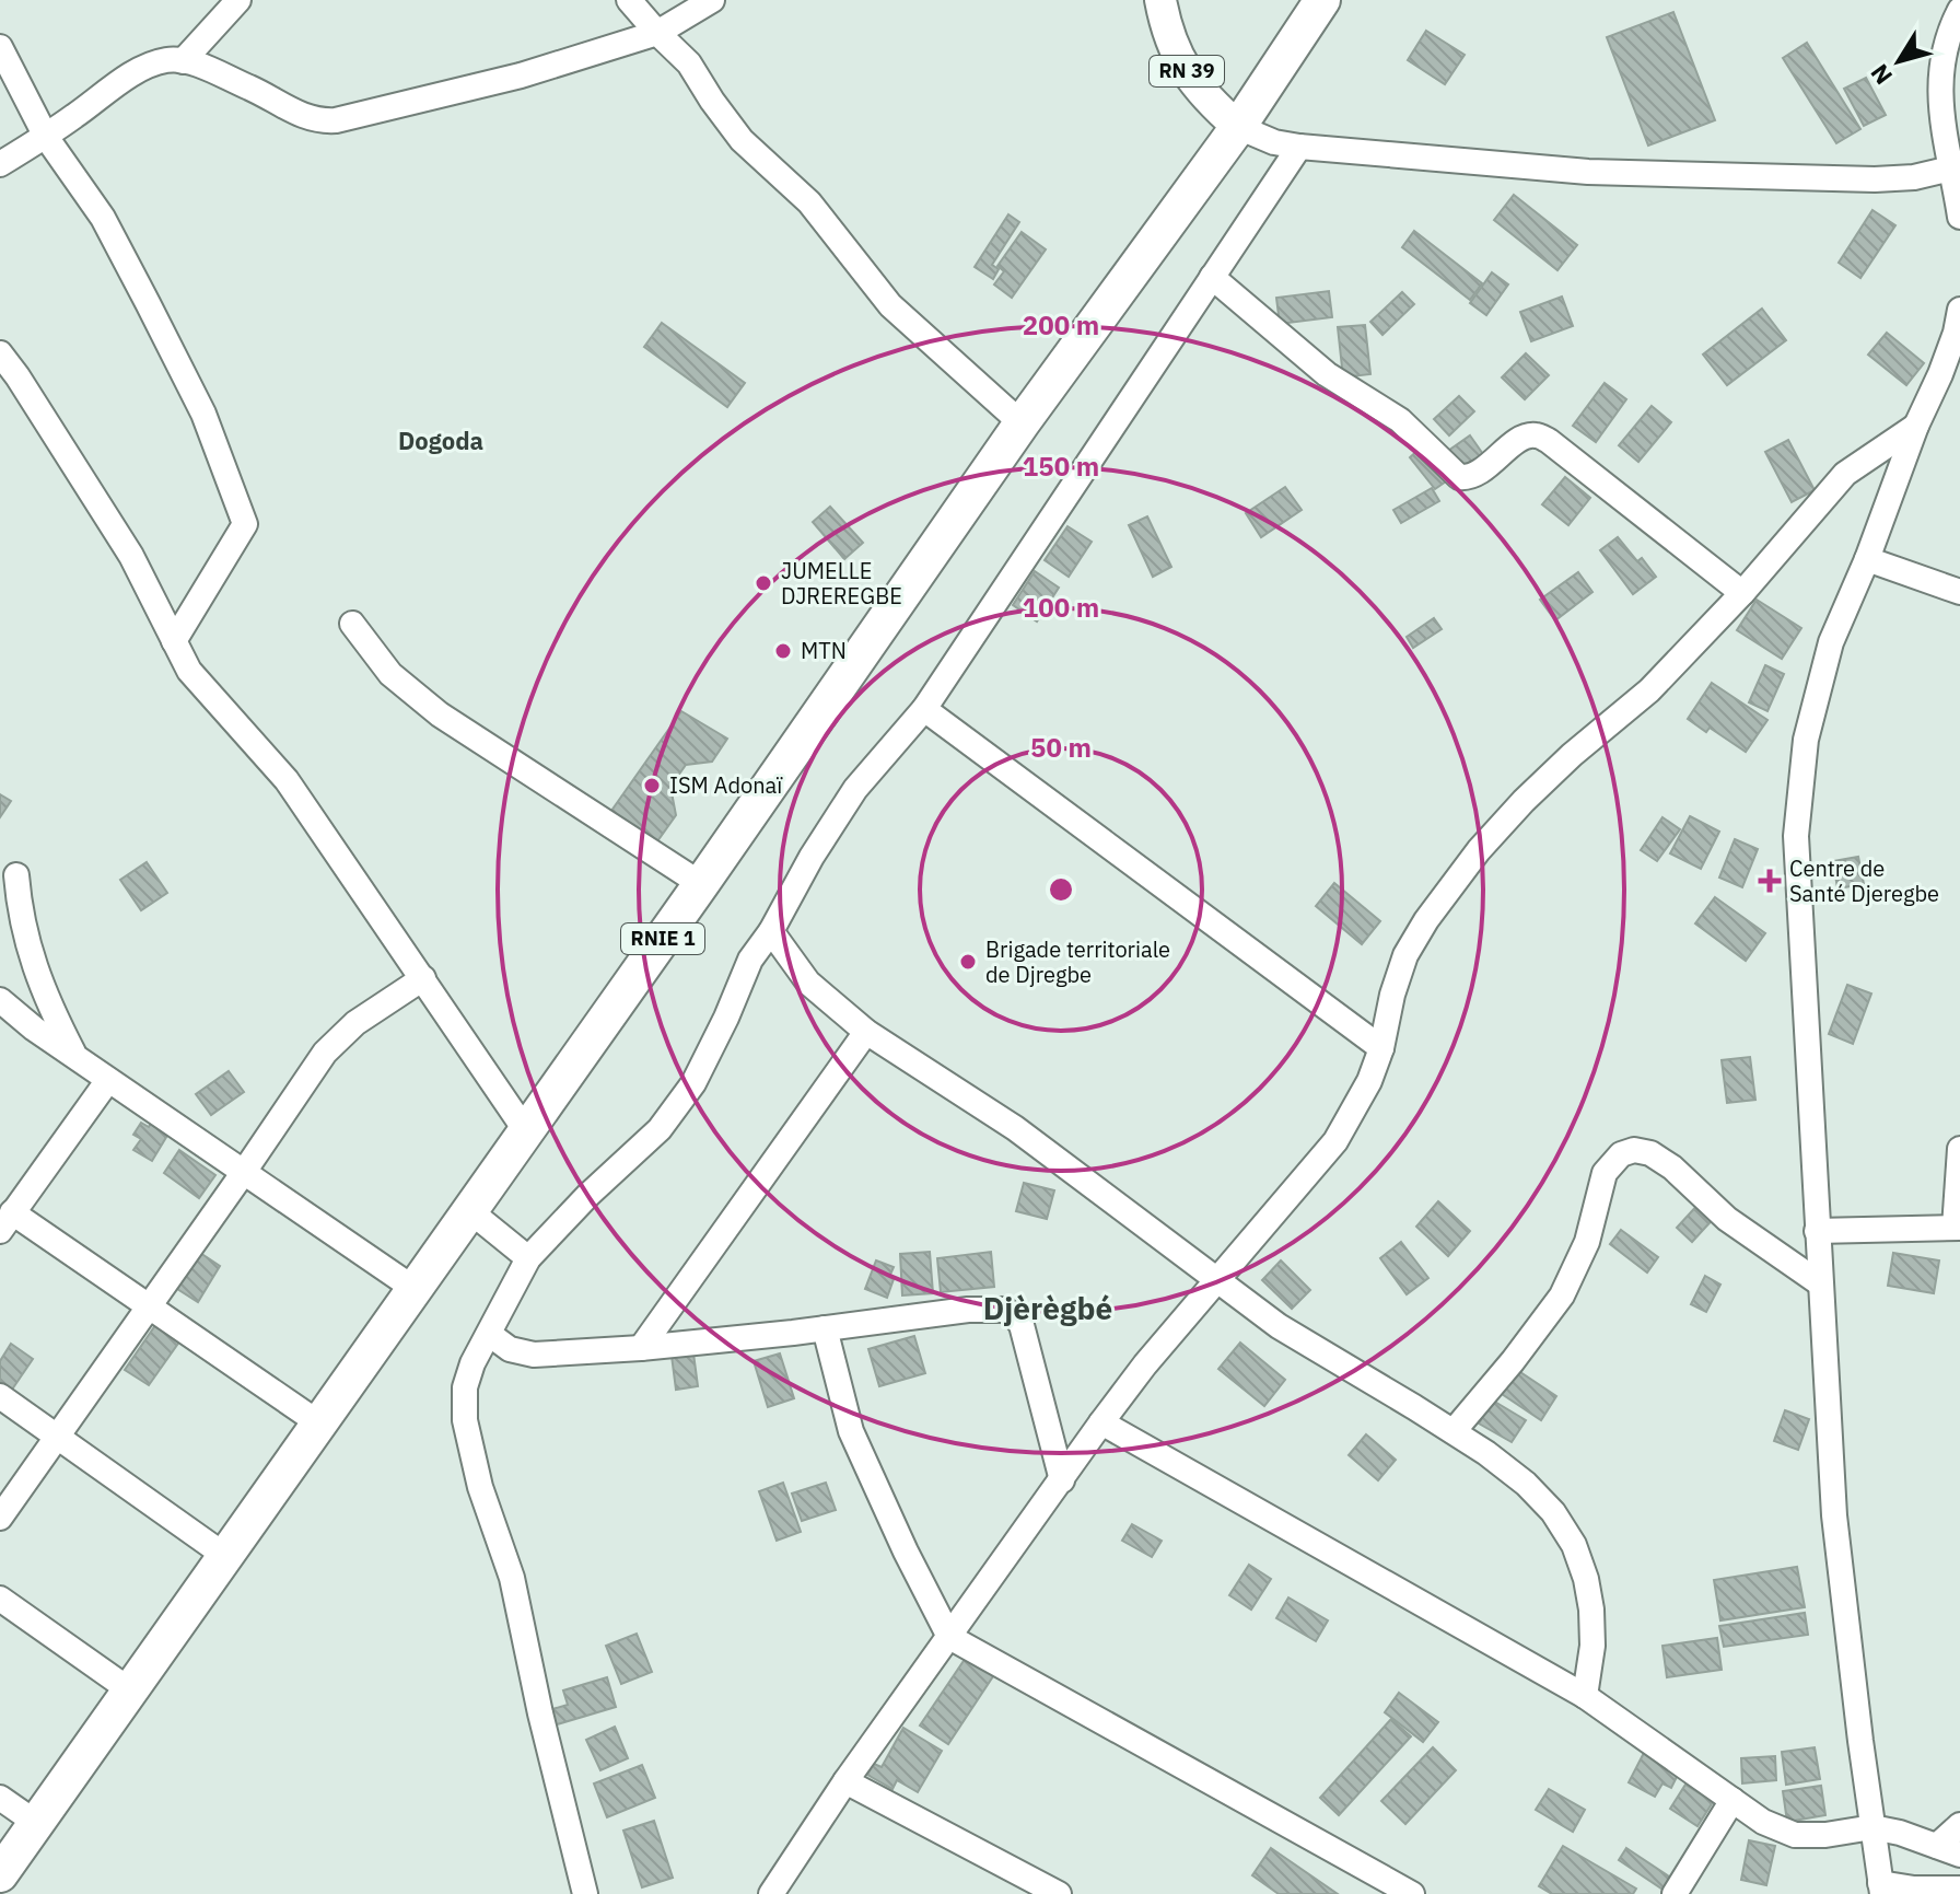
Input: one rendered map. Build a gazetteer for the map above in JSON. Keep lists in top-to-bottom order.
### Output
{
  "streets": {
    "highway": ["RNIE 1"],
    "main road": ["RN 39"]
  },
  "crossings": [
    ["RN 39", "RNIE 1"]
  ],
  "districts": ["Dogoda", "Djèrègbé"],
  "places": {
    "other": [
      "JUMELLE DJREREGBE",
      "MTN",
      "ISM Adonaï",
      "Brigade territoriale de Djregbe"
    ],
    "health": ["Centre de Santé Djeregbe"]
  },
  "north": "bottom left",
  "rings": [
    "200 m",
    "150 m",
    "100 m",
    "50 m"
  ]
}
